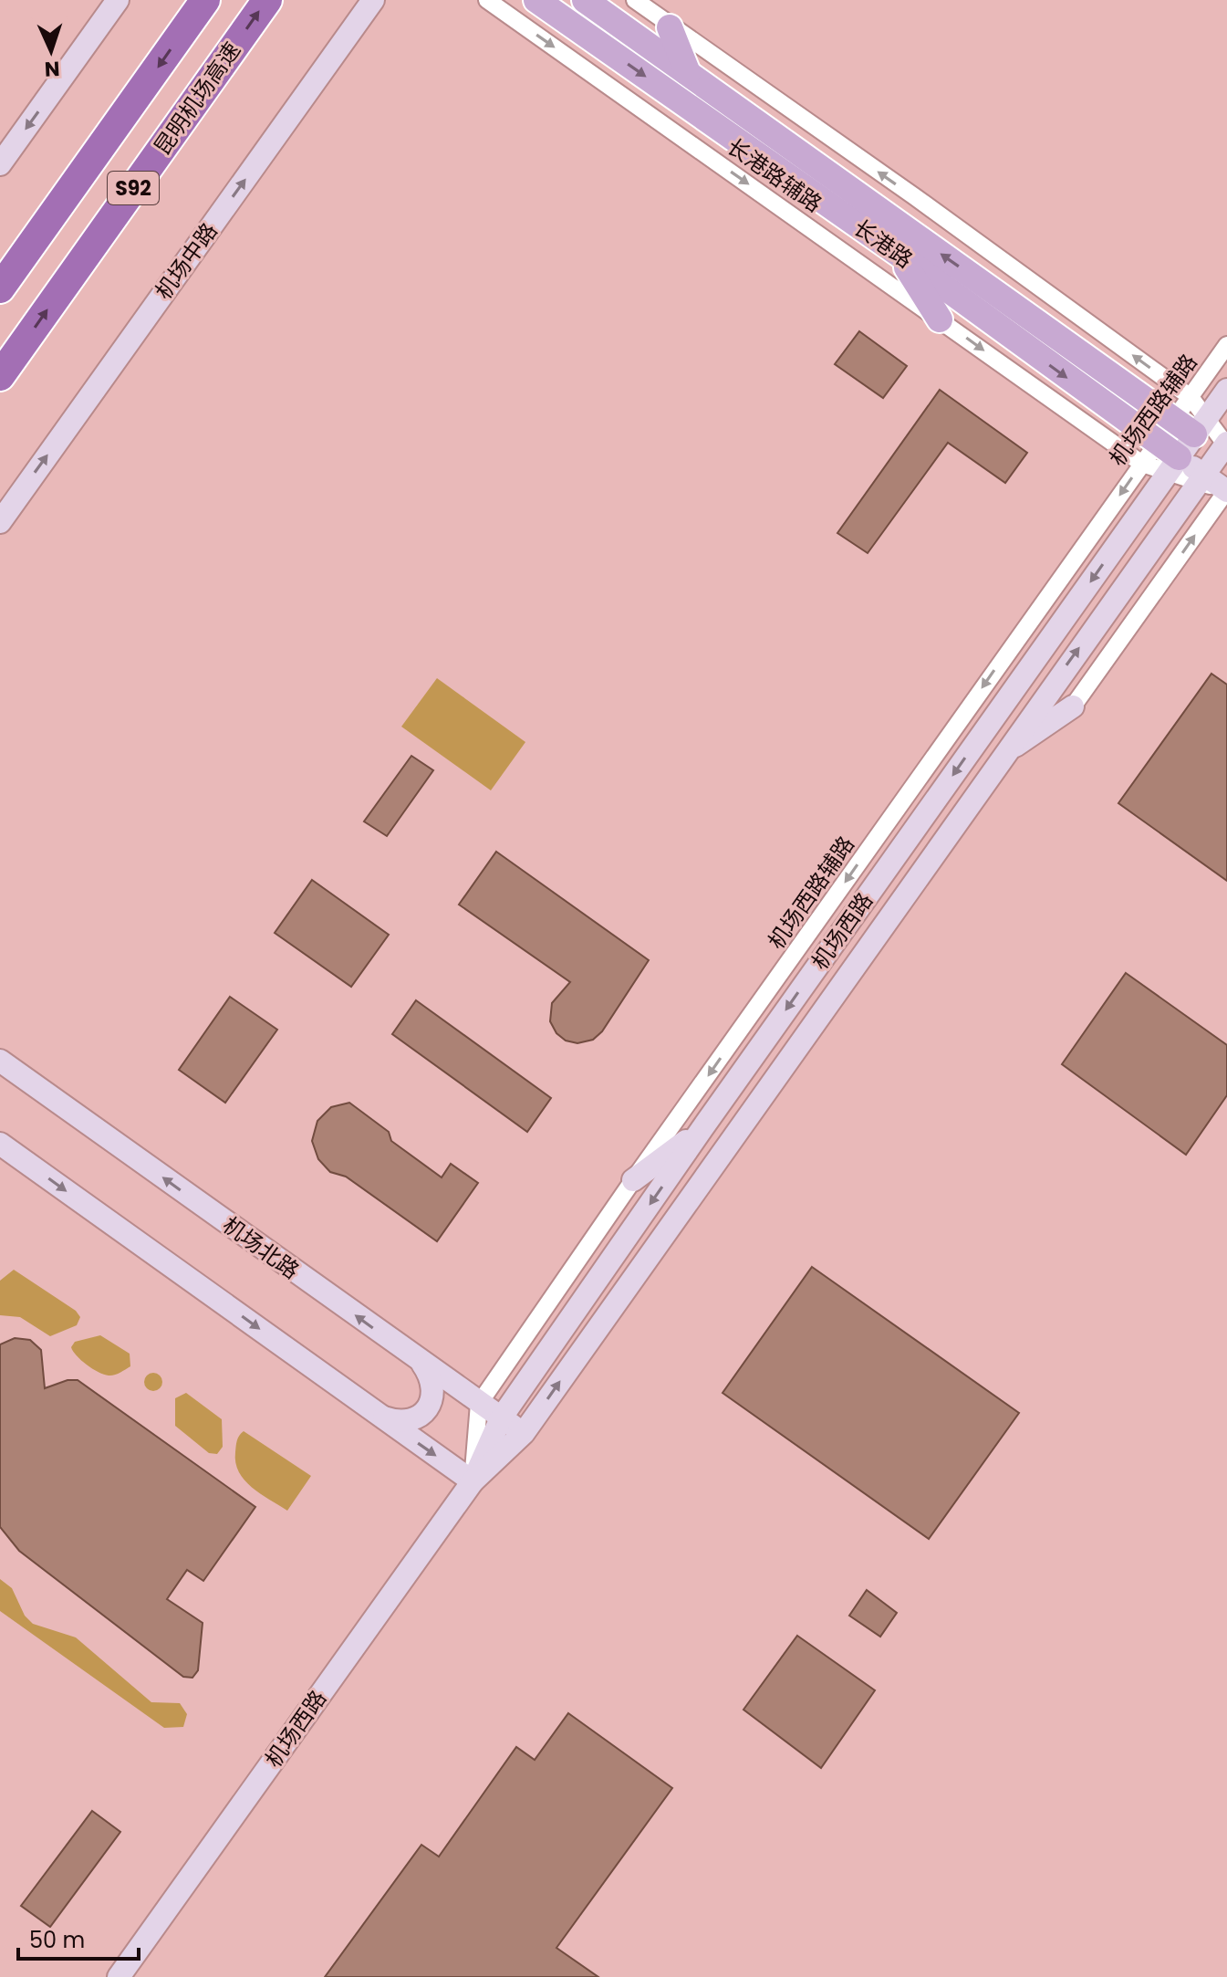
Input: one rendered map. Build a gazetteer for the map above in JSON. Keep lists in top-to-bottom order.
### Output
{
  "streets": {
    "highway": ["昆明机场高速", "S92"],
    "main road": [
      "长港路",
      "机场中路",
      "机场西路",
      "机场北路"
    ],
    "street": ["长港路辅路", "机场西路辅路"]
  },
  "crossings": [
    ["长港路辅路", "长港路"],
    ["长港路辅路", "机场西路辅路"],
    ["长港路", "机场西路辅路"],
    ["长港路", "机场西路"],
    ["机场西路辅路", "机场西路"],
    ["机场西路辅路", "机场北路"],
    ["机场西路", "机场北路"]
  ],
  "one_way": ["机场中路", "机场西路辅路"],
  "scale_bar": "50 m",
  "north": "bottom"
}
